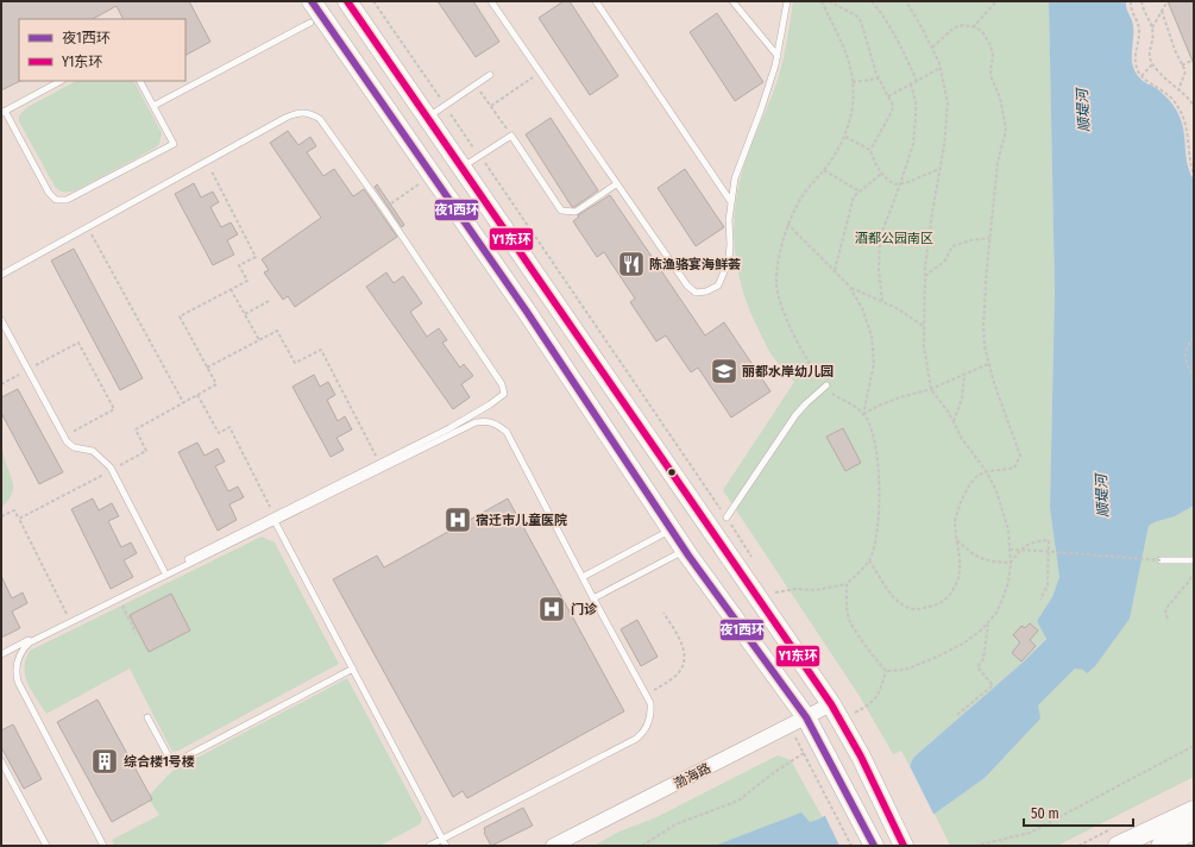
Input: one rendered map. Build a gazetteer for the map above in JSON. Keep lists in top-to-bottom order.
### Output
{
  "streets": {
    "street": ["渤海路"]
  },
  "water": ["顺堤河"],
  "parks": ["酒都公园南区"],
  "places": {
    "restaurant": ["陈渔骆宴海鲜荟"],
    "school or university": ["丽都水岸幼儿园"],
    "hospital": ["宿迁市儿童医院", "门诊"],
    "building": ["综合楼1号楼"]
  },
  "lines": ["transit line 夜1西环", "transit line Y1东环"],
  "legend": ["夜1西环", "Y1东环"],
  "scale_bar": "50 m"
}
